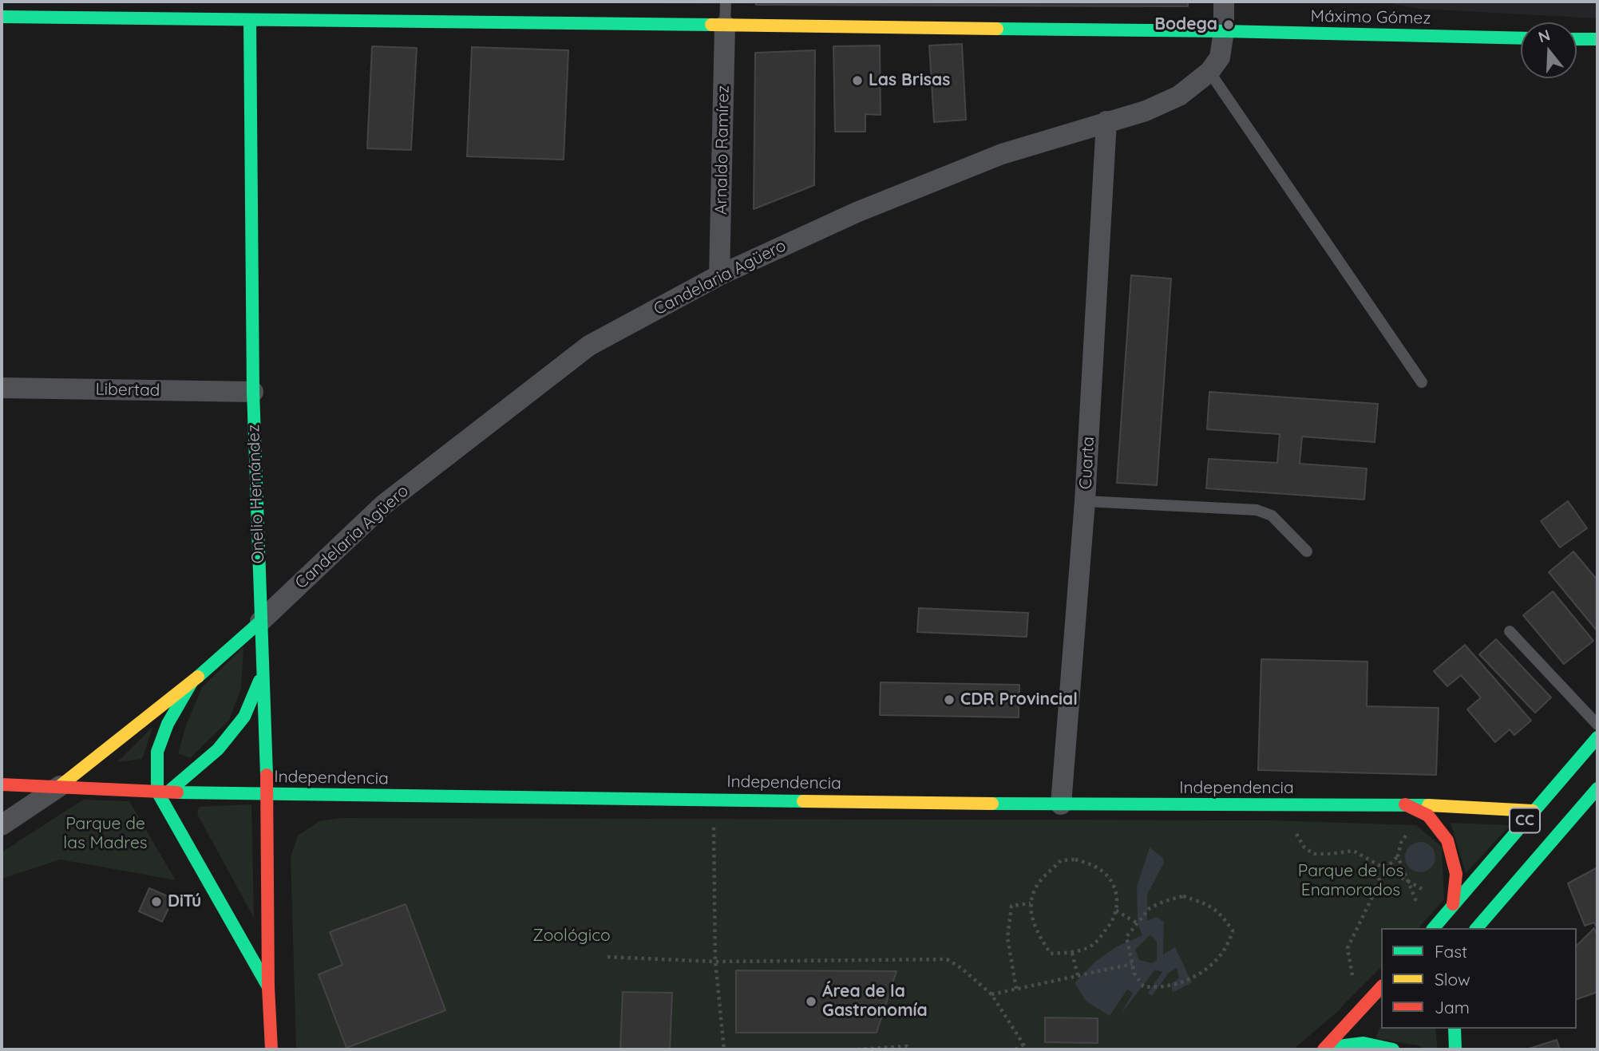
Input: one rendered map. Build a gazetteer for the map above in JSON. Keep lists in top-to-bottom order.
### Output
{
  "streets": {
    "street": [
      "Máximo Gómez",
      "Arnaldo Ramírez",
      "Candelaria Agüero",
      "Libertad",
      "Cuarta",
      "Onelio Hernández",
      "Independencia",
      "CC"
    ]
  },
  "crossings": [
    ["Máximo Gómez", "Arnaldo Ramírez"],
    ["Máximo Gómez", "Candelaria Agüero"],
    ["Máximo Gómez", "Onelio Hernández"],
    ["Arnaldo Ramírez", "Candelaria Agüero"],
    ["Candelaria Agüero", "Cuarta"],
    ["Candelaria Agüero", "Onelio Hernández"],
    ["Libertad", "Onelio Hernández"],
    ["Cuarta", "Independencia"],
    ["Onelio Hernández", "Independencia"],
    ["Independencia", "CC"]
  ],
  "parks": ["Parque de las Madres", "Parque de los Enamorados", "Zoológico"],
  "places": [
    "Bodega",
    "Las Brisas",
    "CDR Provincial",
    "DiTú",
    "Área de la Gastronomía"
  ],
  "legend": ["Fast", "Slow", "Jam"],
  "north": "top"
}
